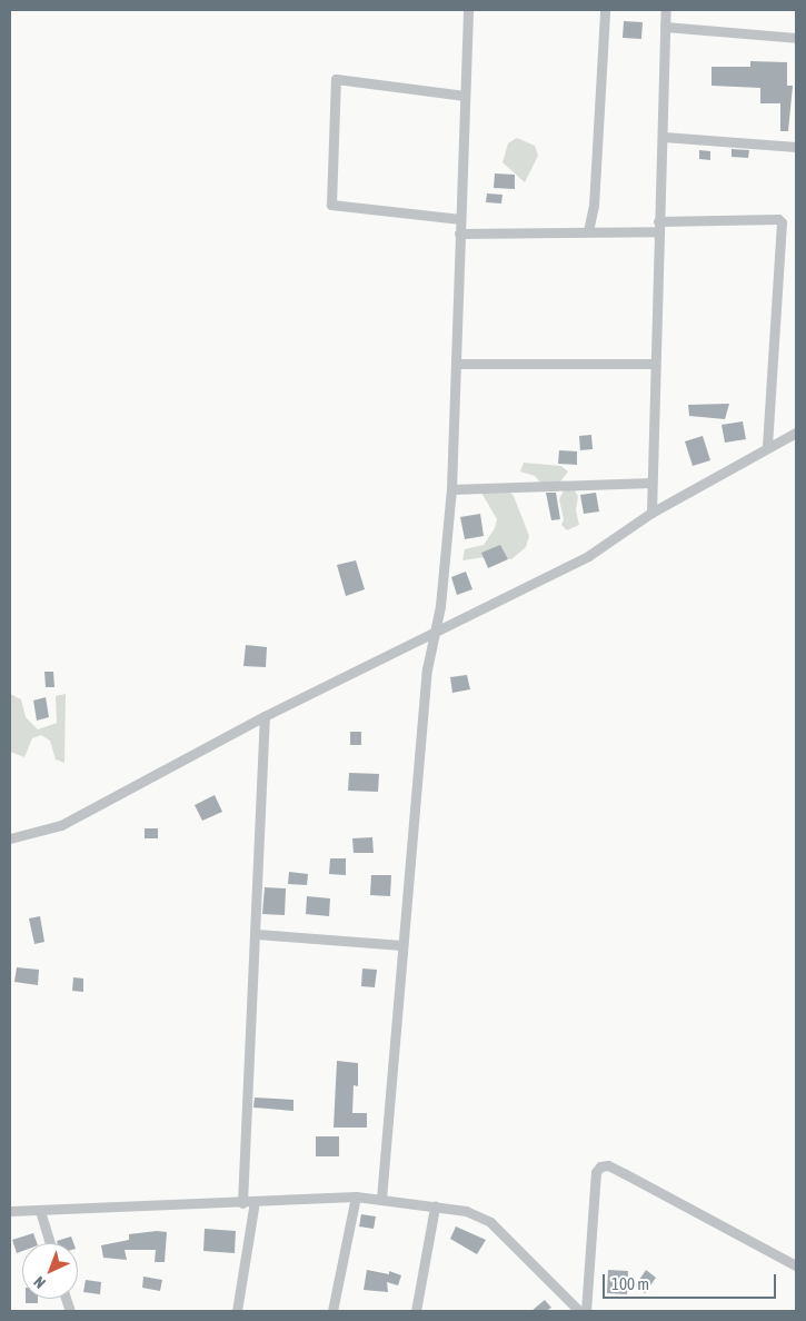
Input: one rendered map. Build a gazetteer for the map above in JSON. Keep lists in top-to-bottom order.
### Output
{
  "scale_bar": "100 m",
  "north": "bottom left"
}
